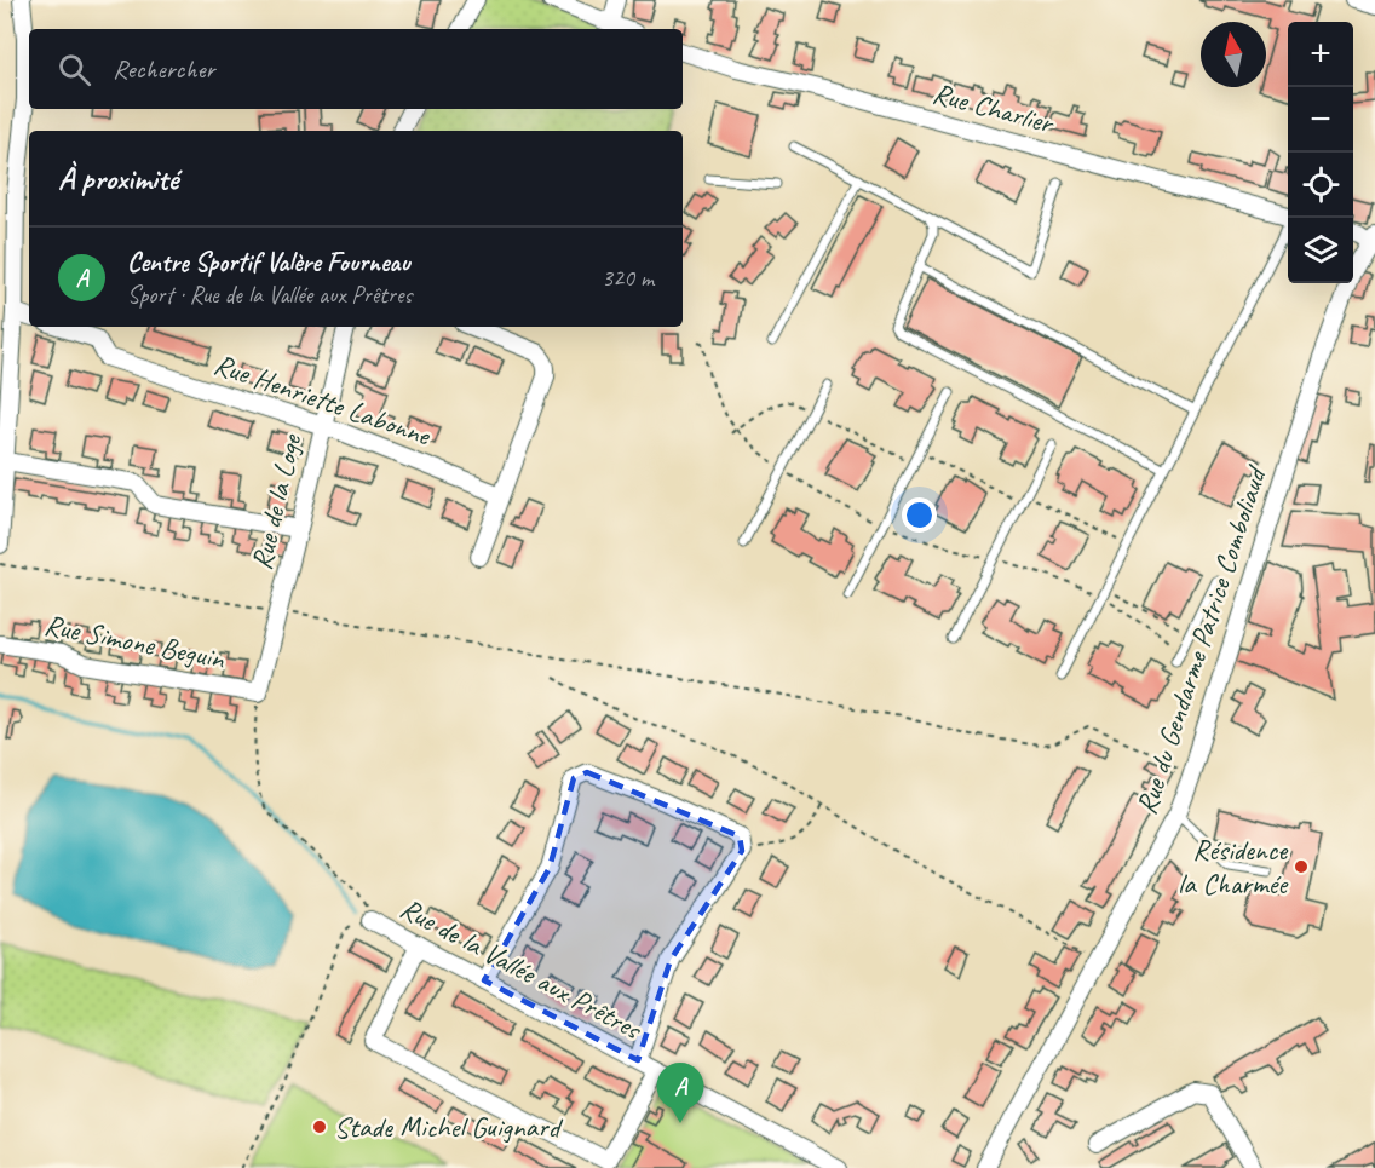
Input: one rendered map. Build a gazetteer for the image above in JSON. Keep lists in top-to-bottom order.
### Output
{
  "streets": {
    "street": [
      "Rue Charlier",
      "Rue Henriette Labonne",
      "Rue de la Loge",
      "Rue Simone Beguin",
      "Rue du Gendarme Patrice Comboliaud",
      "Rue de la Vallée aux Prêtres"
    ]
  },
  "crossings": [
    ["Rue Henriette Labonne", "Rue de la Loge"],
    ["Rue de la Loge", "Rue Simone Beguin"]
  ],
  "places": ["Résidence la Charmée", "Stade Michel Guignard"],
  "north": "top",
  "page": {
    "map_buttons": ["+", "−"],
    "search": "Rechercher",
    "heading": "À proximité",
    "list": [
      {
        "mark": "A",
        "name": "Centre Sportif Valère Fourneau",
        "note": "Sport · Rue de la Vallée aux Prêtres",
        "value": "320 m"
      }
    ],
    "pins": "A"
  }
}
